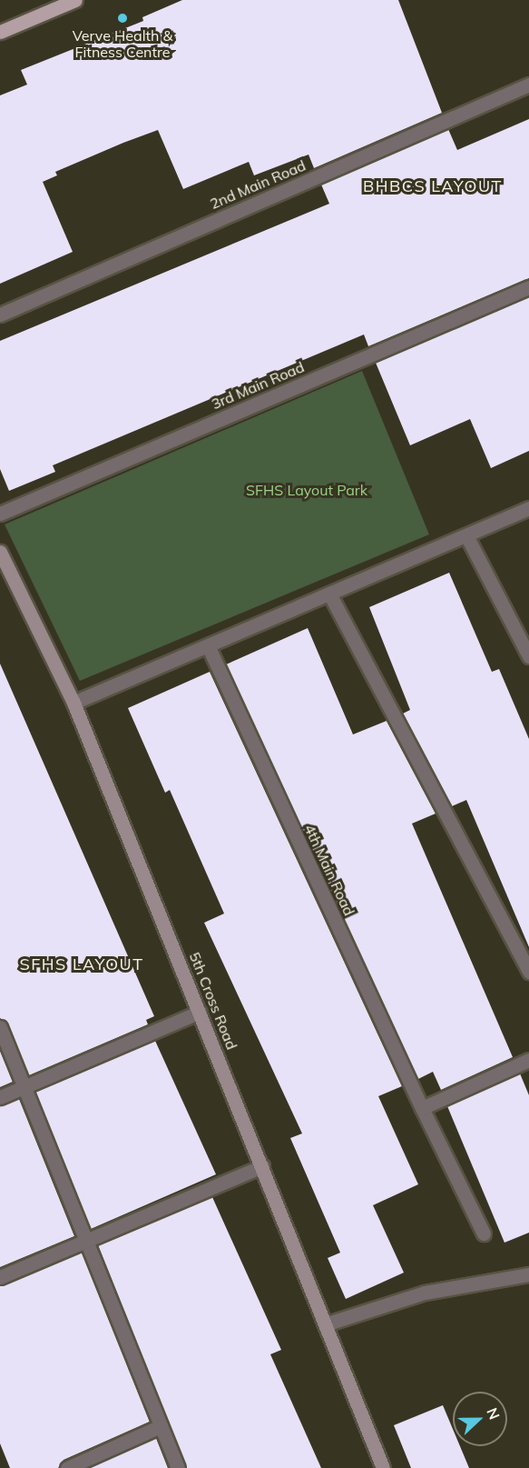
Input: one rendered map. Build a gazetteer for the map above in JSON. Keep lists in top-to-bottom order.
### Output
{
  "streets": {
    "street": [
      "2nd Main Road",
      "3rd Main Road",
      "4th Main Road",
      "5th Cross Road"
    ]
  },
  "districts": ["BHBCS LAYOUT", "SFHS LAYOUT"],
  "parks": ["SFHS Layout Park"],
  "places": ["Verve Health & Fitness Centre"],
  "north": "right"
}
